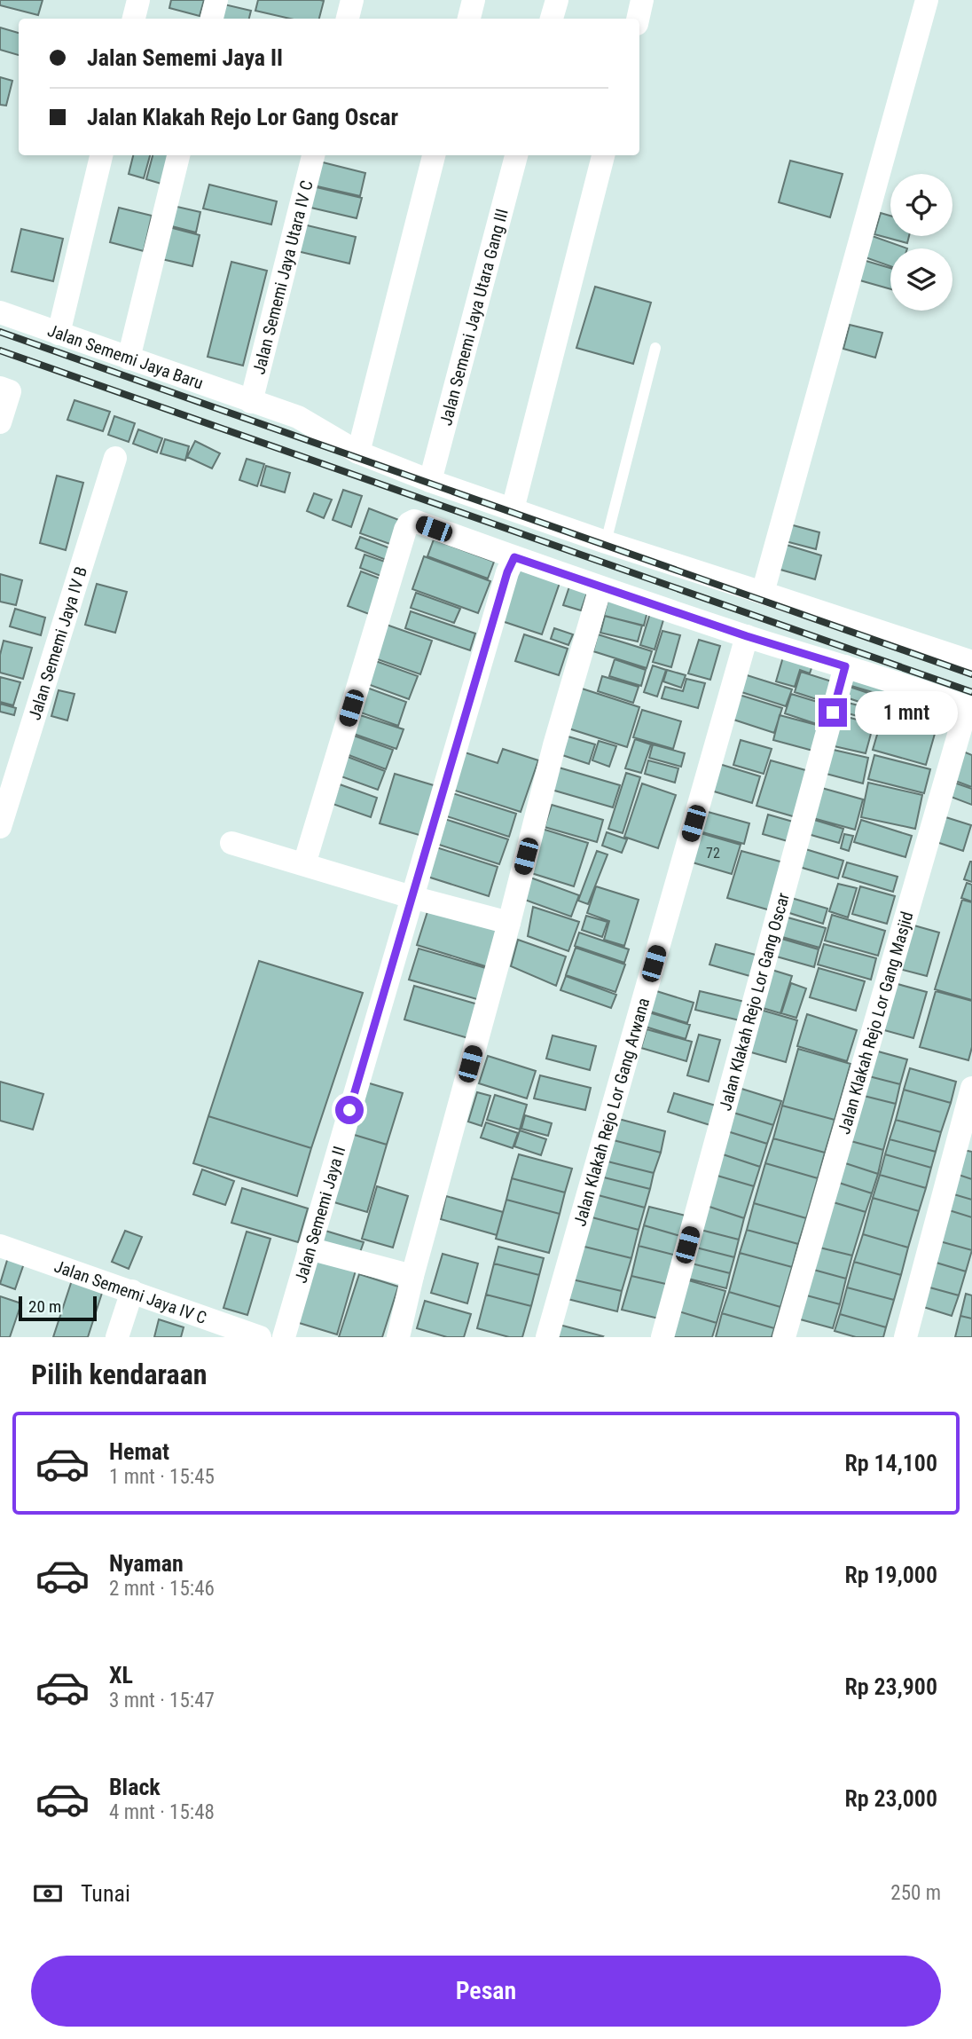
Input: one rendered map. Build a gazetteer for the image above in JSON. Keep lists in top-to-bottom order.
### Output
{
  "streets": {
    "street": [
      "Jalan Sememi Jaya Utara IV C",
      "Jalan Sememi Jaya Utara Gang III",
      "Jalan Sememi Jaya Baru",
      "Jalan Sememi Jaya IV B",
      "Jalan Klakah Rejo Lor Gang Oscar",
      "Jalan Klakah Rejo Lor Gang Masjid",
      "Jalan Klakah Rejo Lor Gang Arwana",
      "Jalan Sememi Jaya II",
      "Jalan Sememi Jaya IV C"
    ]
  },
  "crossings": [
    ["Jalan Sememi Jaya Utara IV C", "Jalan Sememi Jaya Baru"],
    ["Jalan Sememi Jaya Utara Gang III", "Jalan Sememi Jaya Baru"]
  ],
  "house_numbers": ["72"],
  "scale_bar": "20 m",
  "page": {
    "banner": ["Jalan Sememi Jaya II", "Jalan Klakah Rejo Lor Gang Oscar"],
    "bubble": "1 mnt",
    "scale": "20 m",
    "heading": "Pilih kendaraan",
    "list": [
      {
        "name": "Hemat",
        "note": "1 mnt · 15:45",
        "value": "Rp 14,100"
      },
      {
        "name": "Nyaman",
        "note": "2 mnt · 15:46",
        "value": "Rp 19,000"
      },
      {
        "name": "XL",
        "note": "3 mnt · 15:47",
        "value": "Rp 23,900"
      },
      {
        "name": "Black",
        "note": "4 mnt · 15:48",
        "value": "Rp 23,000"
      }
    ],
    "pay": ["Tunai", "250 m"],
    "buttons": "Pesan"
  }
}
